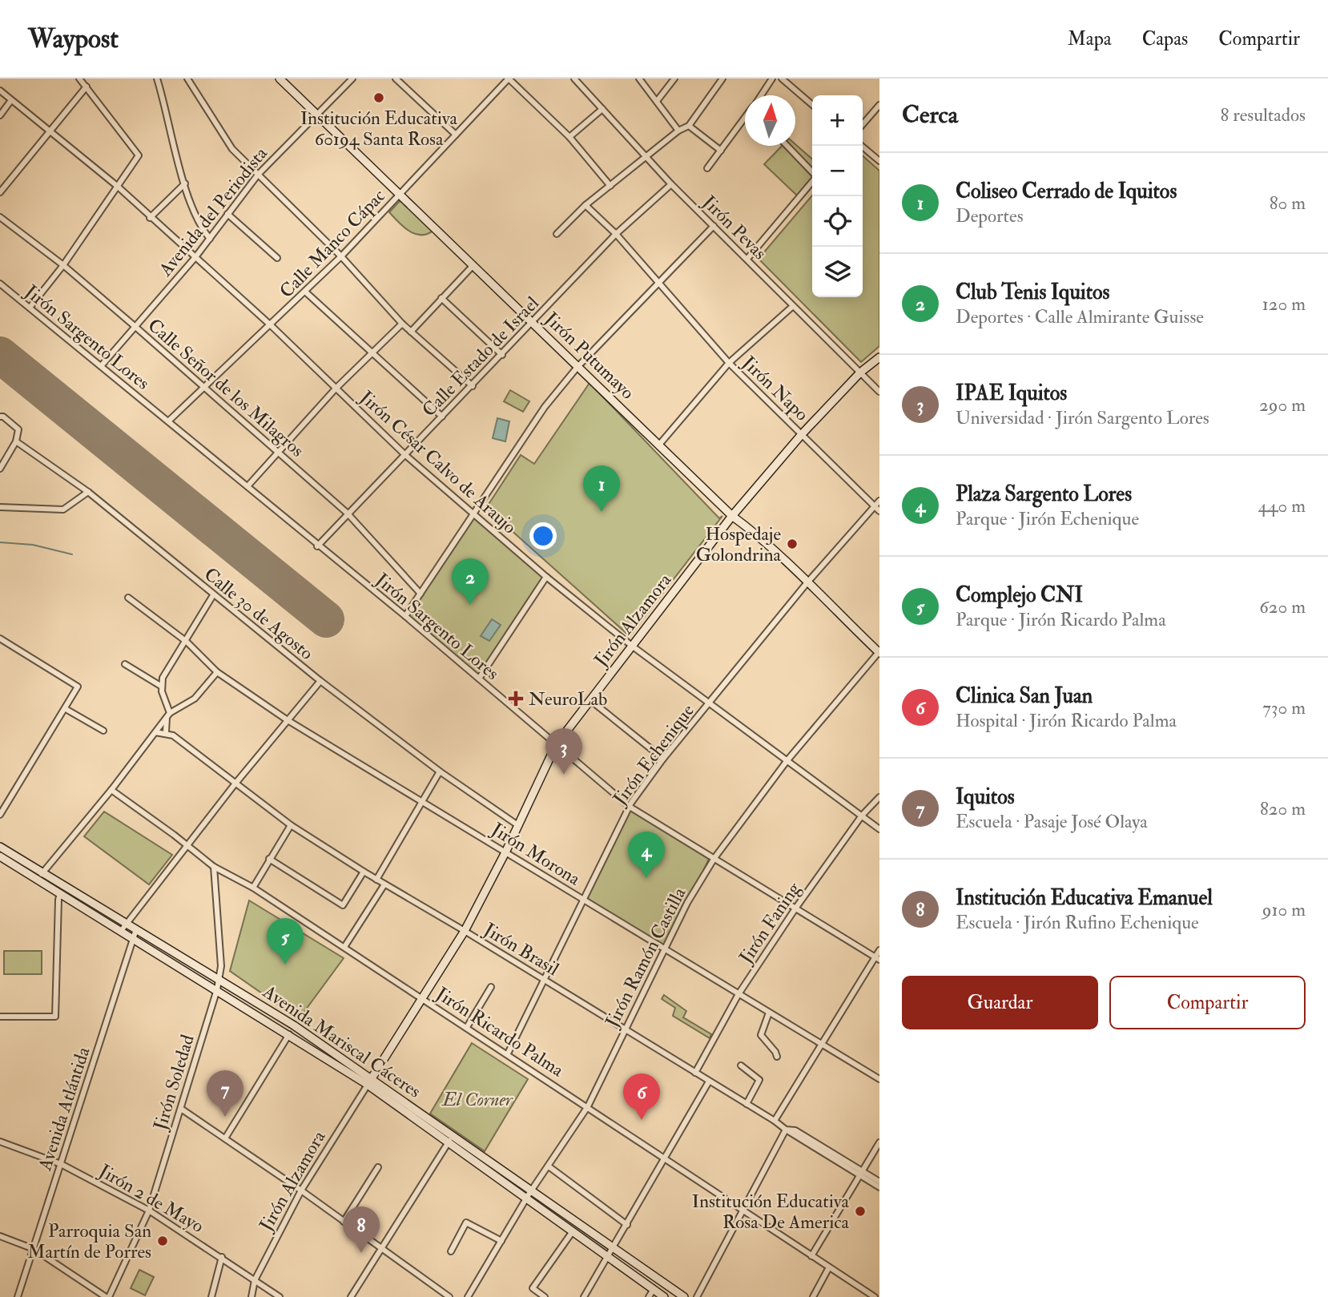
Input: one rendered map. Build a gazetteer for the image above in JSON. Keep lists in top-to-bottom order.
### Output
{
  "streets": {
    "street": [
      "Avenida del Periodista",
      "Jirón Pevas",
      "Calle Manco Cápac",
      "Jirón Sargento Lores",
      "Jirón Putumayo",
      "Calle Estado de Israel",
      "Calle Señor de los Milagros",
      "Jirón Napo",
      "Jirón César Calvo de Araujo",
      "Calle 30 de Agosto",
      "Jirón Alzamora",
      "Jirón Echenique",
      "Jirón Morona",
      "Jirón Faning",
      "Jirón Brasil",
      "Jirón Ramón Castilla",
      "Jirón Ricardo Palma",
      "Avenida Mariscal Cáceres",
      "Jirón Soledad",
      "Avenida Atlántida",
      "Jirón 2 de Mayo"
    ]
  },
  "crossings": [
    ["Avenida del Periodista", "Jirón Sargento Lores"],
    ["Avenida del Periodista", "Jirón Putumayo"],
    ["Avenida del Periodista", "Calle Señor de los Milagros"],
    ["Avenida del Periodista", "Jirón César Calvo de Araujo"],
    ["Jirón Pevas", "Calle Estado de Israel"],
    ["Jirón Pevas", "Jirón Alzamora"],
    ["Calle Manco Cápac", "Jirón Sargento Lores"],
    ["Calle Manco Cápac", "Jirón Putumayo"],
    ["Calle Manco Cápac", "Calle Señor de los Milagros"],
    ["Calle Manco Cápac", "Jirón César Calvo de Araujo"],
    ["Jirón Sargento Lores", "Calle Estado de Israel"],
    ["Jirón Sargento Lores", "Jirón Alzamora"],
    ["Jirón Sargento Lores", "Jirón Echenique"],
    ["Jirón Sargento Lores", "Jirón Faning"],
    ["Jirón Sargento Lores", "Jirón Ramón Castilla"],
    ["Jirón Putumayo", "Calle Estado de Israel"],
    ["Jirón Putumayo", "Jirón Alzamora"],
    ["Jirón Putumayo", "Jirón Echenique"],
    ["Jirón Putumayo", "Jirón Ramón Castilla"],
    ["Calle Estado de Israel", "Calle Señor de los Milagros"],
    ["Calle Estado de Israel", "Jirón Napo"],
    ["Calle Estado de Israel", "Jirón César Calvo de Araujo"],
    ["Jirón Napo", "Jirón Alzamora"],
    ["Jirón Napo", "Jirón Echenique"],
    ["Jirón César Calvo de Araujo", "Jirón Alzamora"],
    ["Jirón César Calvo de Araujo", "Jirón Echenique"],
    ["Jirón César Calvo de Araujo", "Jirón Faning"],
    ["Jirón César Calvo de Araujo", "Jirón Ramón Castilla"],
    ["Calle 30 de Agosto", "Jirón Alzamora"],
    ["Jirón Alzamora", "Jirón Morona"],
    ["Jirón Alzamora", "Jirón Brasil"],
    ["Jirón Alzamora", "Jirón Ricardo Palma"],
    ["Jirón Alzamora", "Avenida Mariscal Cáceres"],
    ["Jirón Alzamora", "Jirón 2 de Mayo"],
    ["Jirón Echenique", "Jirón Morona"],
    ["Jirón Echenique", "Jirón Brasil"],
    ["Jirón Echenique", "Jirón Ricardo Palma"],
    ["Jirón Morona", "Jirón Faning"],
    ["Jirón Morona", "Jirón Ramón Castilla"],
    ["Jirón Faning", "Jirón Brasil"],
    ["Jirón Brasil", "Jirón Ramón Castilla"],
    ["Jirón Ramón Castilla", "Jirón Ricardo Palma"],
    ["Jirón Ramón Castilla", "Avenida Mariscal Cáceres"],
    ["Jirón Ricardo Palma", "Jirón Soledad"],
    ["Avenida Mariscal Cáceres", "Jirón Soledad"],
    ["Avenida Mariscal Cáceres", "Avenida Atlántida"],
    ["Jirón Soledad", "Jirón 2 de Mayo"],
    ["Avenida Atlántida", "Jirón 2 de Mayo"]
  ],
  "parks": ["El Corner"],
  "places": {
    "other": [
      "Institución Educativa 60194 Santa Rosa",
      "Hospedaje Golondrina",
      "Institución Educativa Rosa De America",
      "Parroquia San Martín de Porres"
    ],
    "health": ["NeuroLab"]
  },
  "north": "top",
  "page": {
    "header": "Waypost",
    "nav": ["Mapa", "Capas", "Compartir"],
    "heading": ["Cerca", "8 resultados"],
    "map_buttons": ["+", "−"],
    "list": [
      {
        "mark": "1",
        "name": "Coliseo Cerrado de Iquitos",
        "note": "Deportes",
        "value": "80 m"
      },
      {
        "mark": "2",
        "name": "Club Tenis Iquitos",
        "note": "Deportes · Calle Almirante Guisse",
        "value": "120 m"
      },
      {
        "mark": "3",
        "name": "IPAE Iquitos",
        "note": "Universidad · Jirón Sargento Lores",
        "value": "290 m"
      },
      {
        "mark": "4",
        "name": "Plaza Sargento Lores",
        "note": "Parque · Jirón Echenique",
        "value": "440 m"
      },
      {
        "mark": "5",
        "name": "Complejo CNI",
        "note": "Parque · Jirón Ricardo Palma",
        "value": "620 m"
      },
      {
        "mark": "6",
        "name": "Clinica San Juan",
        "note": "Hospital · Jirón Ricardo Palma",
        "value": "730 m"
      },
      {
        "mark": "7",
        "name": "Iquitos",
        "note": "Escuela · Pasaje José Olaya",
        "value": "820 m"
      },
      {
        "mark": "8",
        "name": "Institución Educativa Emanuel",
        "note": "Escuela · Jirón Rufino Echenique",
        "value": "910 m"
      }
    ],
    "pins": [
      "1",
      "2",
      "3",
      "4",
      "5",
      "7",
      "6",
      "8"
    ],
    "buttons": ["Guardar", "Compartir"]
  }
}
